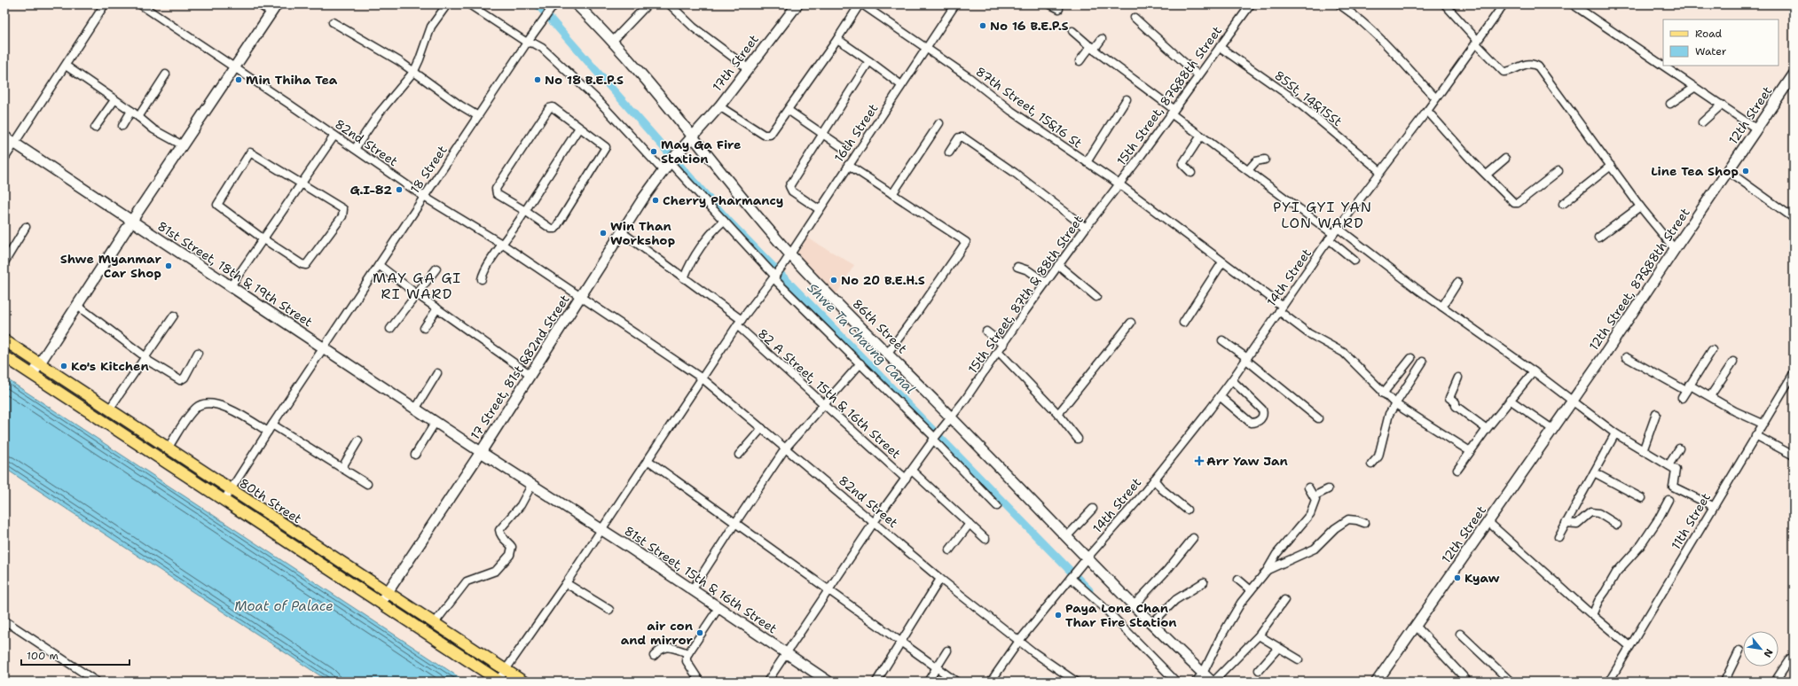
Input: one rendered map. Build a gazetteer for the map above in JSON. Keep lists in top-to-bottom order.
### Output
{
  "streets": {
    "main road": ["80th Street"],
    "street": [
      "17th Street",
      "15th Street, 87&88th Street",
      "85St, 14&15St",
      "87th Street, 15&16 St",
      "12th Street",
      "16th Street",
      "82nd Street",
      "18 Street",
      "81st Street, 18th & 19th Street",
      "14th Street",
      "12th Street, 87&88th Street",
      "15th Street, 87th & 88th Street",
      "86th Street",
      "17 Street, 81st &82nd Street",
      "82 A Street, 15th & 16th Street",
      "11th Street",
      "81st Street, 15th & 16th Street"
    ]
  },
  "crossings": [
    ["17th Street", "86th Street"],
    ["17th Street", "17 Street, 81st &82nd Street"],
    ["17th Street", "82 A Street, 15th & 16th Street"],
    ["15th Street, 87&88th Street", "85St, 14&15St"],
    ["15th Street, 87&88th Street", "87th Street, 15&16 St"],
    ["15th Street, 87&88th Street", "15th Street, 87th & 88th Street"],
    ["85St, 14&15St", "14th Street"],
    ["87th Street, 15&16 St", "16th Street"],
    ["87th Street, 15&16 St", "14th Street"],
    ["87th Street, 15&16 St", "15th Street, 87th & 88th Street"],
    ["12th Street", "12th Street, 87&88th Street"],
    ["16th Street", "82nd Street"],
    ["16th Street", "86th Street"],
    ["16th Street", "82 A Street, 15th & 16th Street"],
    ["16th Street", "80th Street"],
    ["16th Street", "81st Street, 15th & 16th Street"],
    ["82nd Street", "18 Street"],
    ["82nd Street", "14th Street"],
    ["82nd Street", "15th Street, 87th & 88th Street"],
    ["82nd Street", "17 Street, 81st &82nd Street"],
    ["18 Street", "81st Street, 18th & 19th Street"],
    ["18 Street", "80th Street"],
    ["81st Street, 18th & 19th Street", "17 Street, 81st &82nd Street"],
    ["81st Street, 18th & 19th Street", "81st Street, 15th & 16th Street"],
    ["14th Street", "86th Street"],
    ["15th Street, 87th & 88th Street", "86th Street"],
    ["15th Street, 87th & 88th Street", "82 A Street, 15th & 16th Street"],
    ["15th Street, 87th & 88th Street", "81st Street, 15th & 16th Street"],
    ["17 Street, 81st &82nd Street", "82 A Street, 15th & 16th Street"],
    ["17 Street, 81st &82nd Street", "80th Street"],
    ["17 Street, 81st &82nd Street", "81st Street, 15th & 16th Street"]
  ],
  "districts": ["PYI GYI YAN LON WARD", "MAY GA GI RI WARD"],
  "water": ["Shwe Ta Chaung Canal", "Moat of Palace"],
  "places": {
    "other": [
      "No 16 B.E.P.S",
      "Min Thiha Tea",
      "No 18 B.E.P.S",
      "May Ga Fire Station",
      "Line Tea Shop",
      "G.I-82",
      "Cherry Pharmancy",
      "Win Than Workshop",
      "Shwe Myanmar Car Shop",
      "No 20 B.E.H.S",
      "Ko's Kitchen",
      "Kyaw",
      "Paya Lone Chan Thar Fire Station",
      "air con and mirror"
    ],
    "health": ["Arr Yaw Jan"]
  },
  "legend": ["Road", "Water"],
  "scale_bar": "100 m",
  "north": "bottom right"
}
